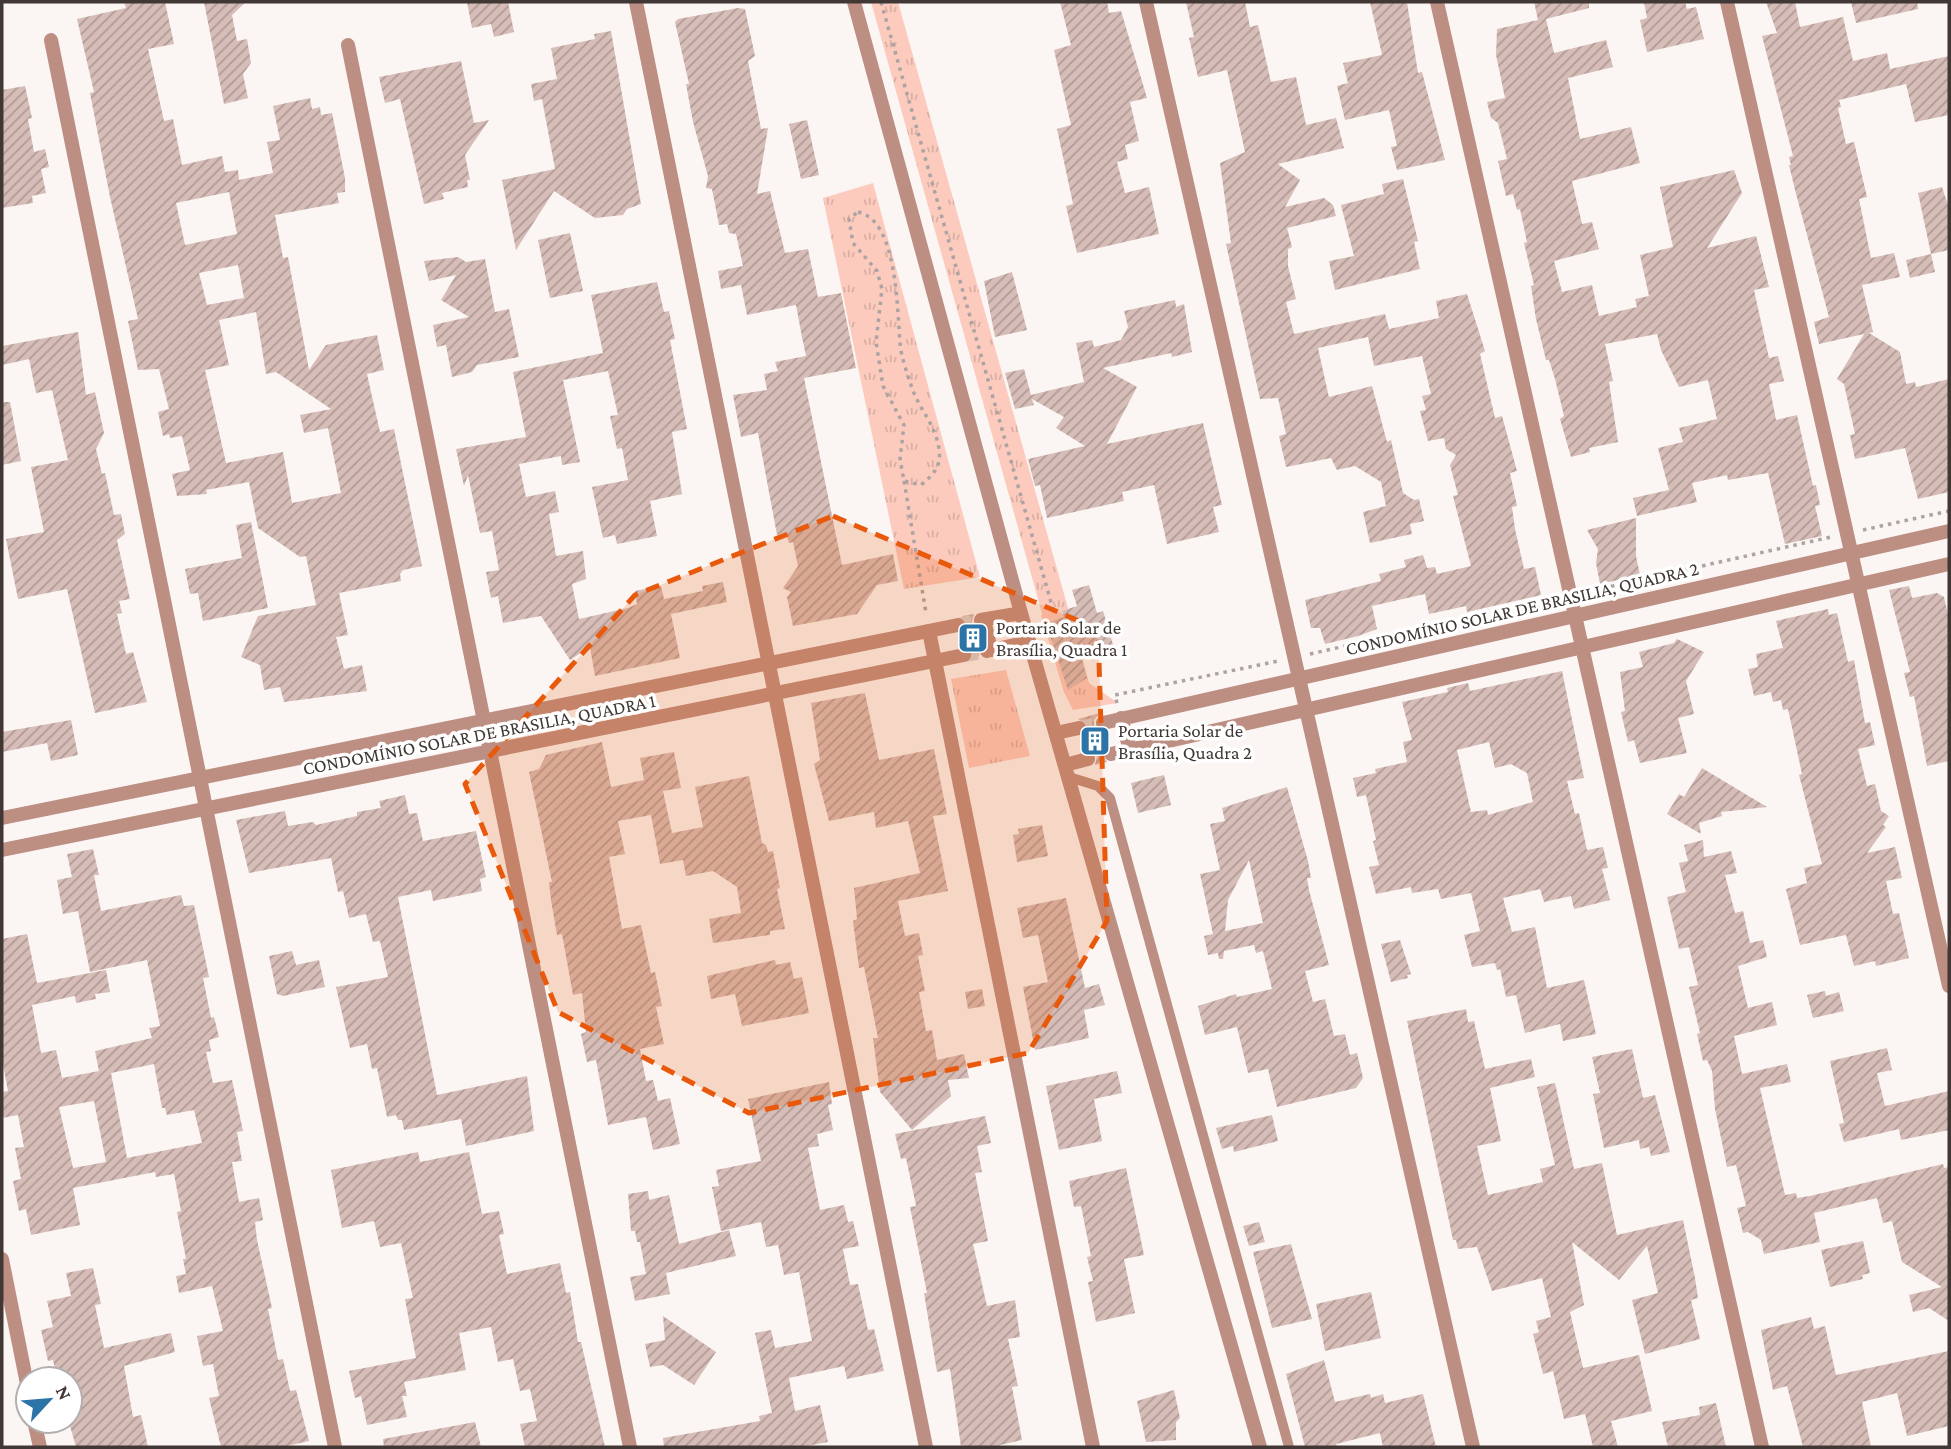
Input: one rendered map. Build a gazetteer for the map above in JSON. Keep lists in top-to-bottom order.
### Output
{
  "streets": {
    "street": ["CONDOMÍNIO SOLAR DE BRASILIA, QUADRA 2", "CONDOMÍNIO SOLAR DE BRASILIA, QUADRA 1"]
  },
  "places": {
    "building": ["Portaria Solar de Brasília, Quadra 1", "Portaria Solar de Brasília, Quadra 2"]
  },
  "north": "top right"
}
